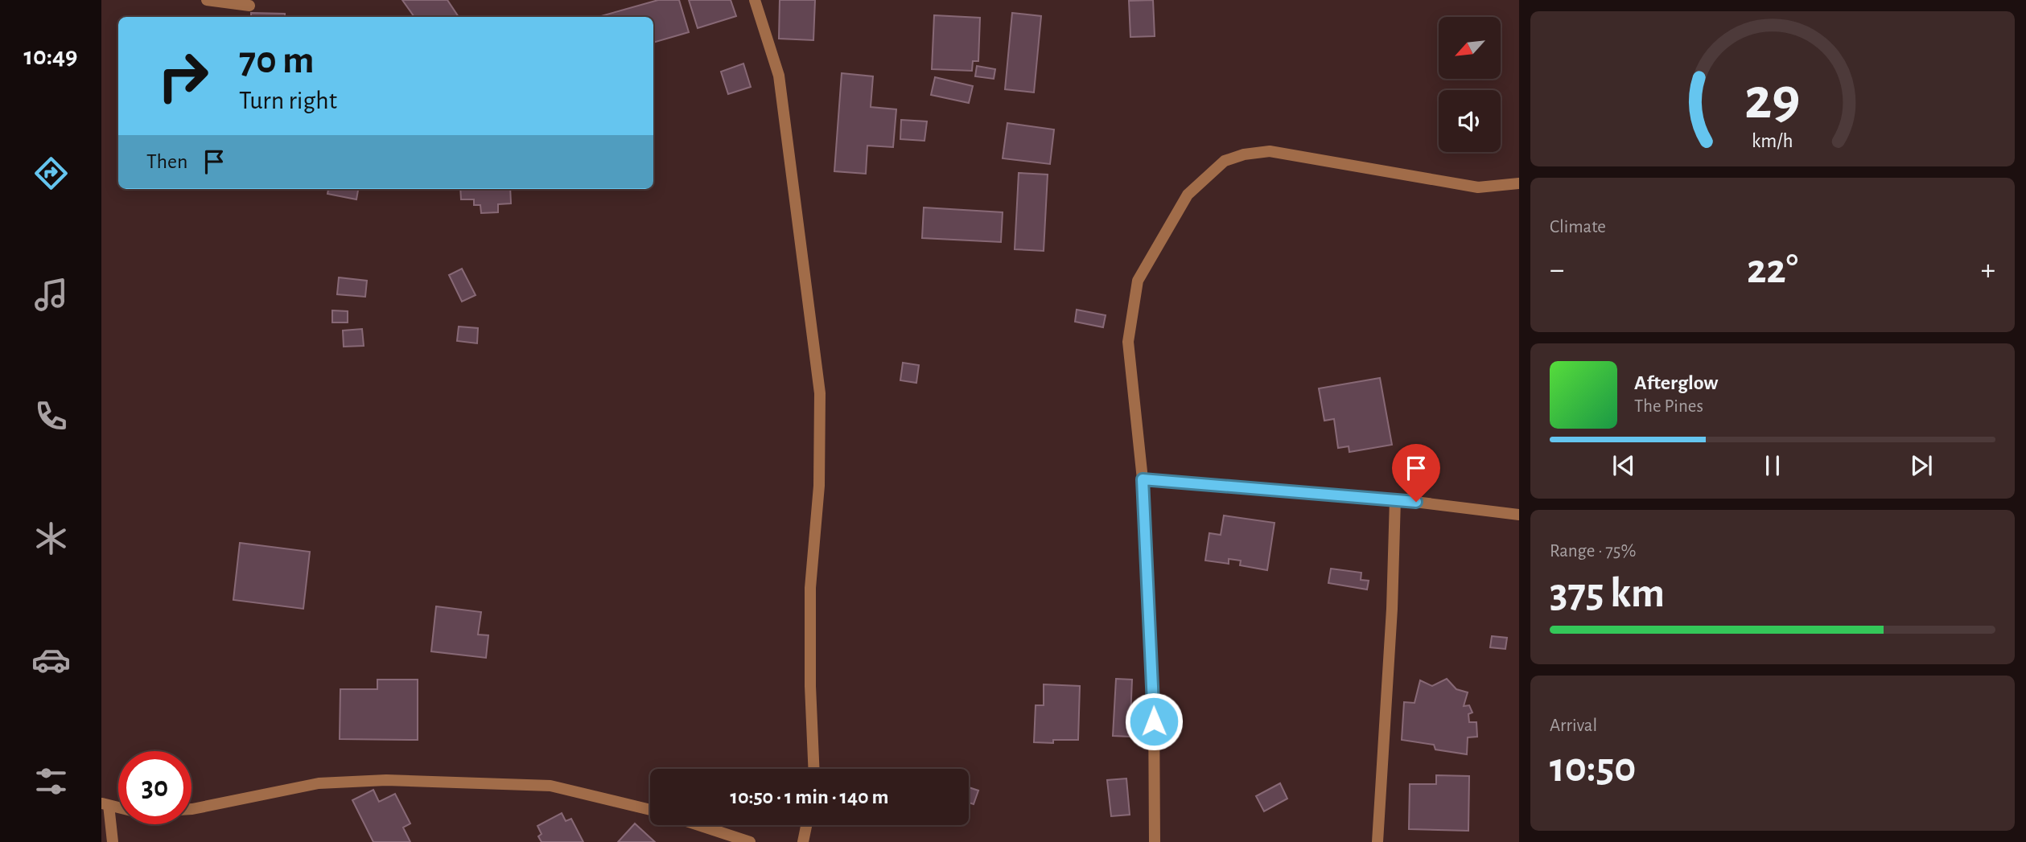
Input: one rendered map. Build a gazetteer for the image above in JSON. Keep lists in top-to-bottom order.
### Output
{
  "north": "bottom left",
  "page": {
    "tabs": "10:49",
    "turn": ["70 m", "Turn right"],
    "then": "Then",
    "tile": [
      "Climate",
      ["Range · 75%", "375 km"],
      ["Arrival", "10:50"]
    ],
    "heat": ["−", "22°", "+"],
    "song": ["Afterglow", "The Pines"],
    "limit": "30",
    "trip": "10:50 · 1 min · 140 m",
    "gauge": ["29", "km/h"]
  }
}
